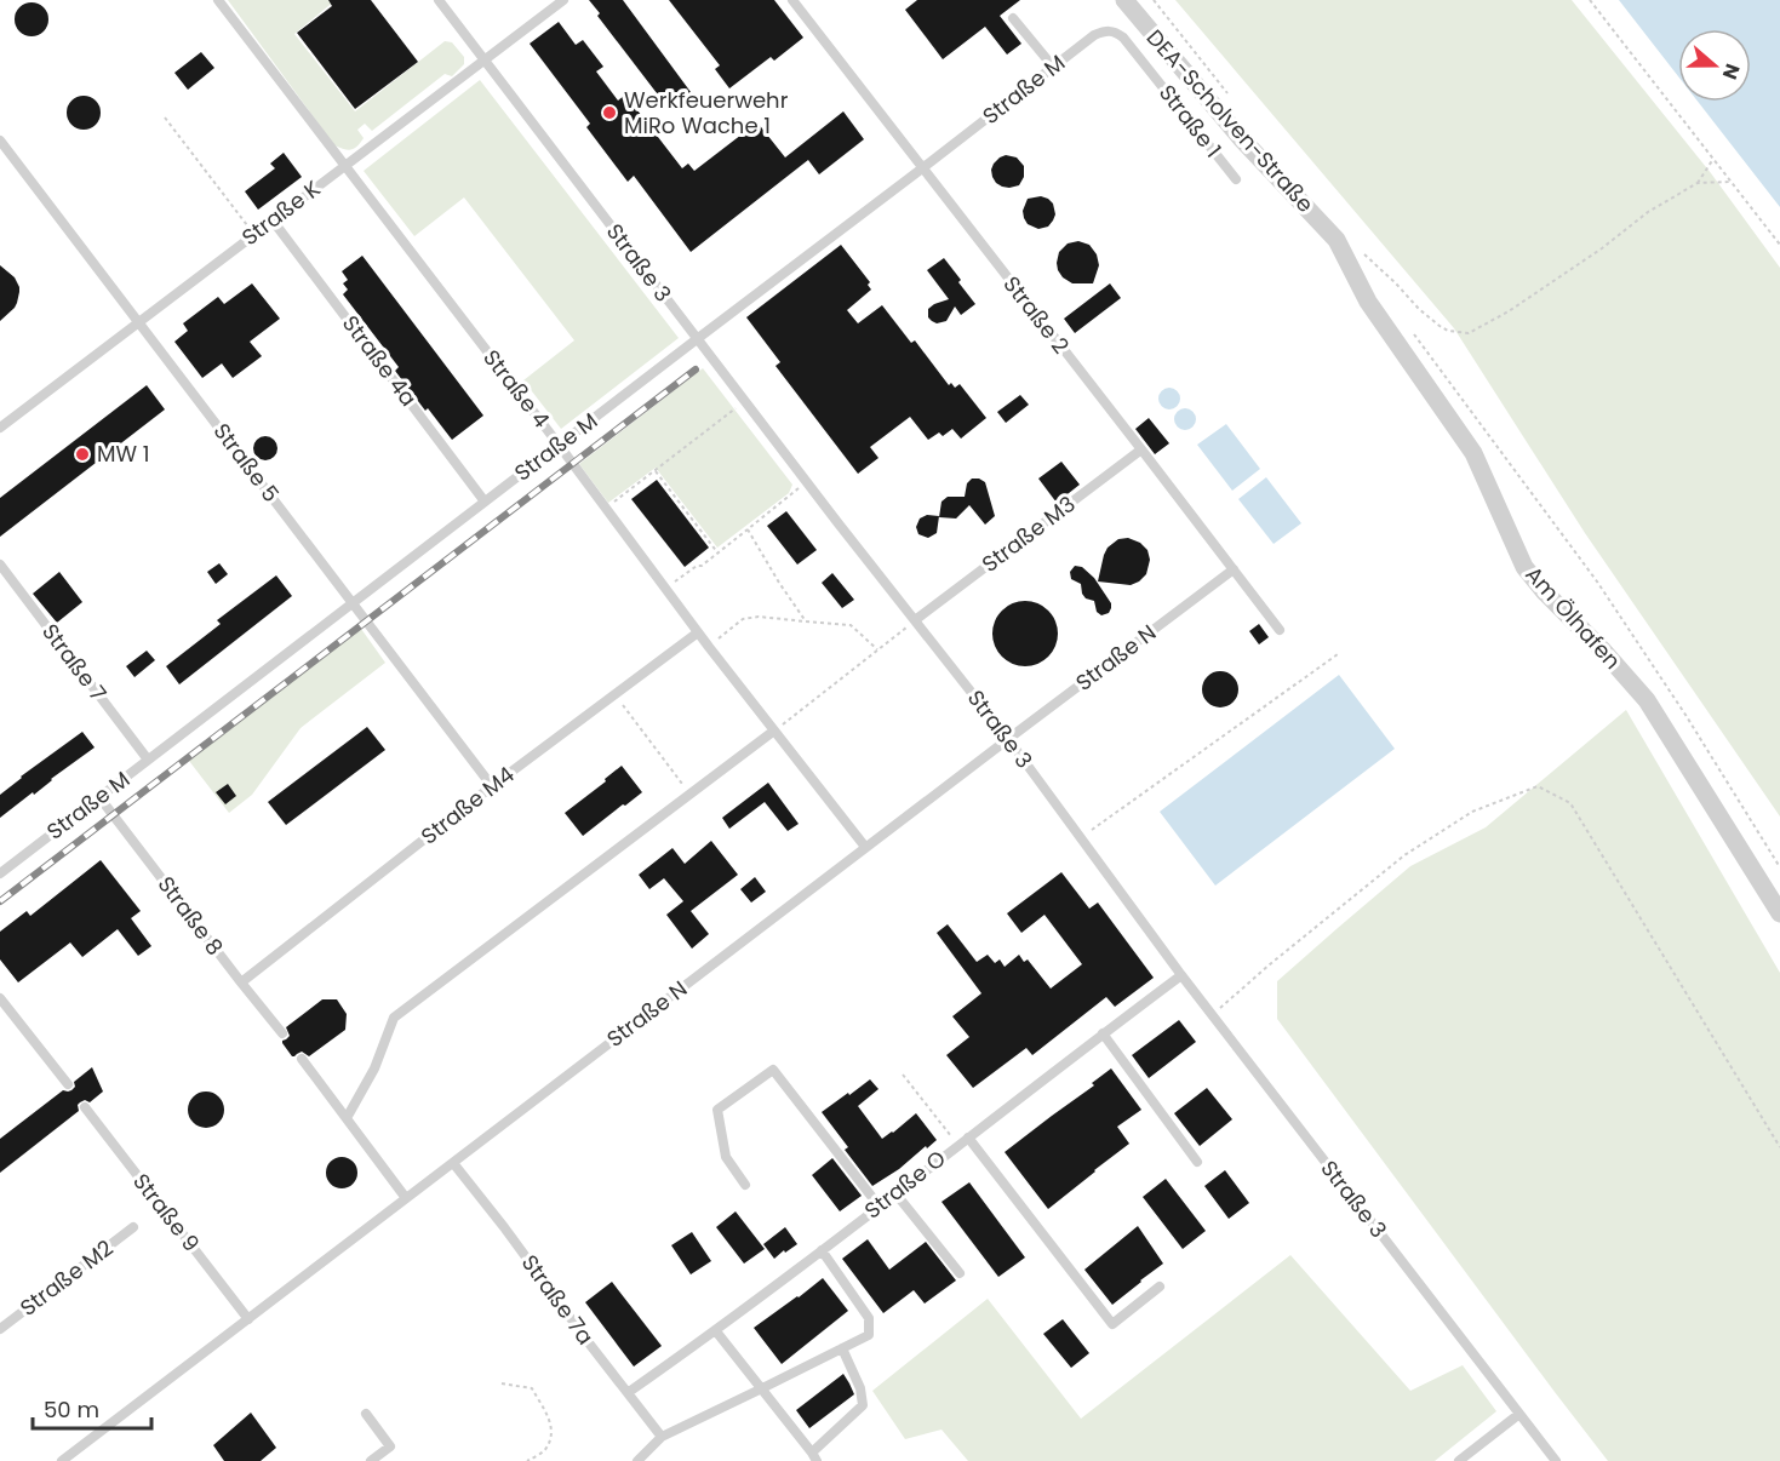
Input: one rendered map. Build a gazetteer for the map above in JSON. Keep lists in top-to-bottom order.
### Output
{
  "streets": {
    "street": ["DEA-Scholven-Straße", "Am Ölhafen"],
    "lane": [
      "Straße M",
      "Straße 1",
      "Straße K",
      "Straße 3",
      "Straße 2",
      "Straße 4a",
      "Straße 4",
      "Straße 5",
      "Straße M3",
      "Straße N",
      "Straße 7",
      "Straße M4",
      "Straße 8",
      "Straße O",
      "Straße 9",
      "Straße M2",
      "Straße 7a"
    ]
  },
  "crossings": [
    ["Straße M", "Straße 1"],
    ["Straße M", "Straße 3"],
    ["Straße M", "Straße 2"],
    ["Straße M", "Straße 4a"],
    ["Straße M", "Straße 4"],
    ["Straße M", "Straße 5"],
    ["Straße M", "Straße 7"],
    ["Straße M", "Straße 8"],
    ["DEA-Scholven-Straße", "Am Ölhafen"],
    ["Straße K", "Straße 3"],
    ["Straße K", "Straße 4a"],
    ["Straße K", "Straße 4"],
    ["Straße K", "Straße 5"],
    ["Straße 3", "Straße M3"],
    ["Straße 3", "Straße N"],
    ["Straße 3", "Straße O"],
    ["Straße 2", "Straße M3"],
    ["Straße 2", "Straße N"],
    ["Straße 4", "Straße N"],
    ["Straße 4", "Straße M4"],
    ["Straße 5", "Straße M4"],
    ["Straße N", "Straße 9"],
    ["Straße N", "Straße 7a"],
    ["Straße M4", "Straße 8"],
    ["Straße O", "Straße 7a"]
  ],
  "places": ["Werkfeuerwehr MiRo Wache 1", "MW 1"],
  "scale_bar": "50 m",
  "north": "right"
}
